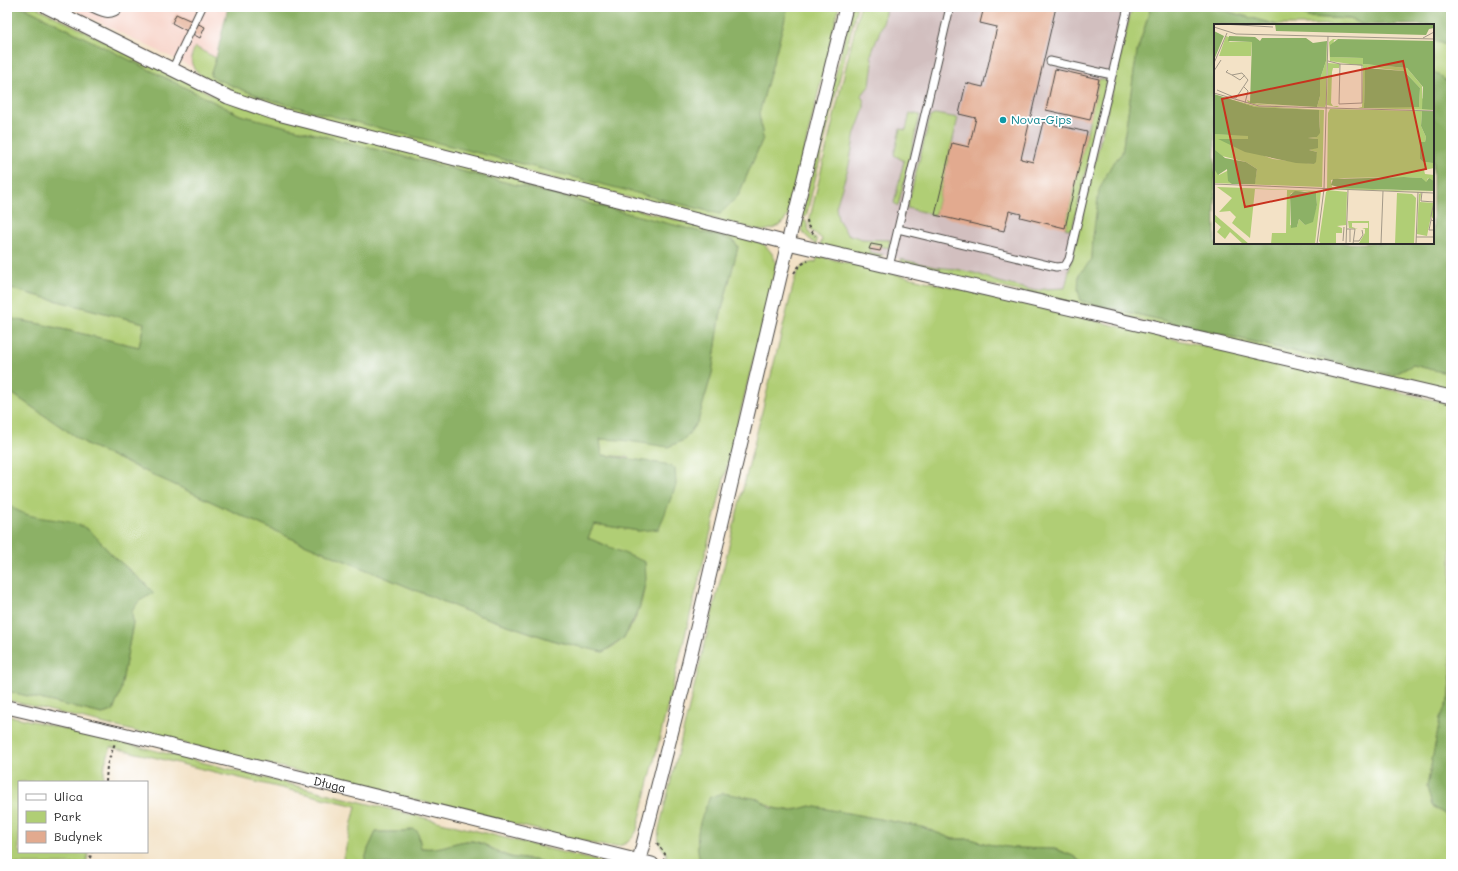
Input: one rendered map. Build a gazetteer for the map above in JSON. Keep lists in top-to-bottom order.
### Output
{
  "streets": {
    "street": ["Długa"]
  },
  "places": ["Nova-Gips"],
  "legend": ["Ulica", "Park", "Budynek"]
}
